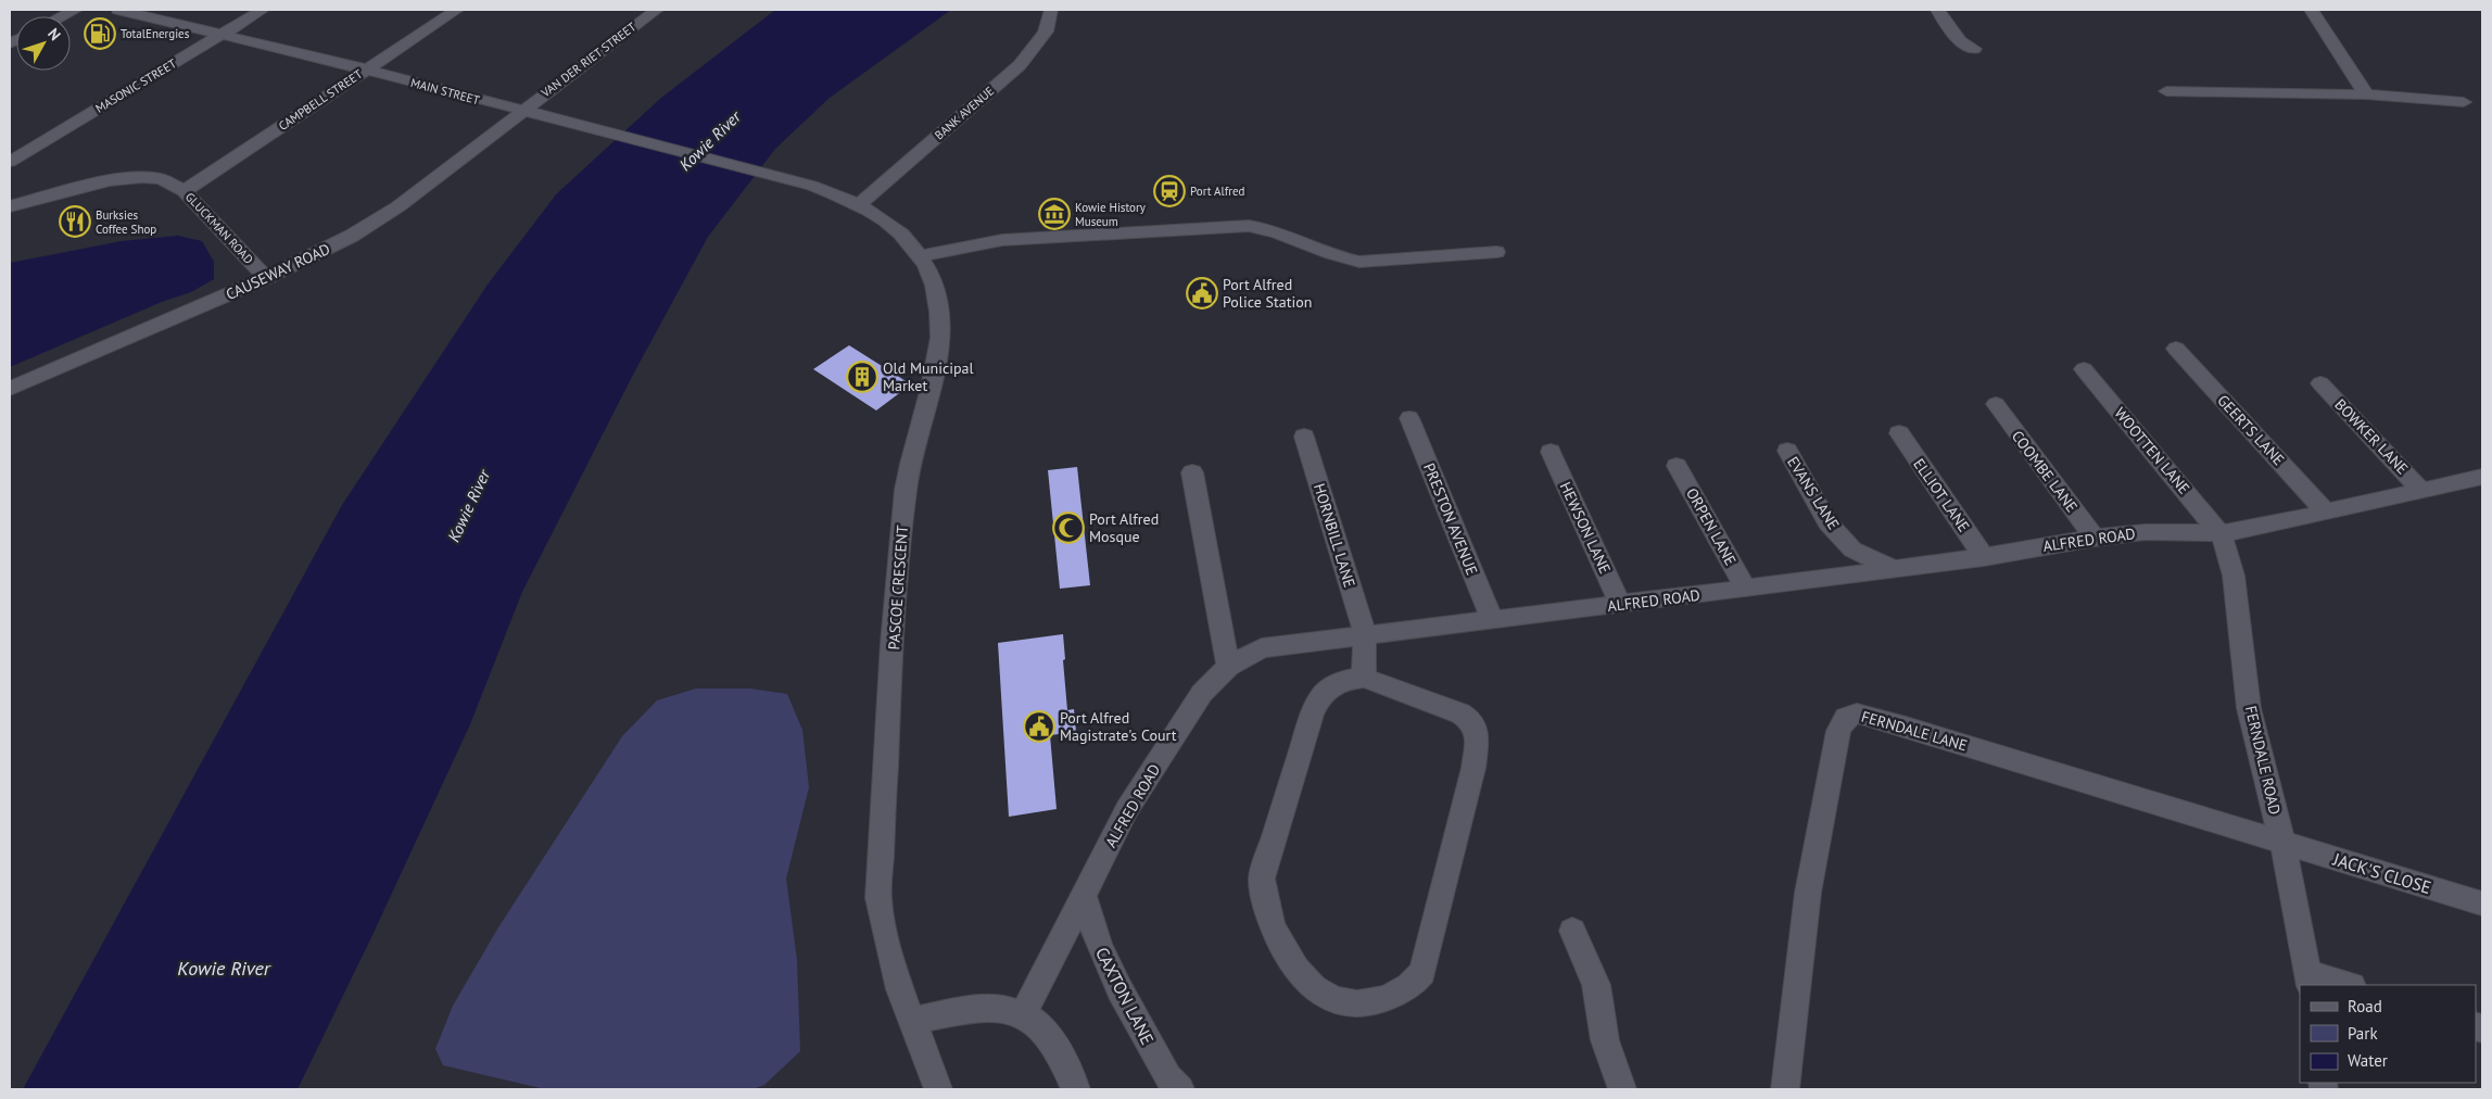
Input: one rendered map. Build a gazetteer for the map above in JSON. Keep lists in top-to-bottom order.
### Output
{
  "streets": {
    "street": [
      "VAN DER RIET STREET",
      "MASONIC STREET",
      "MAIN STREET",
      "CAMPBELL STREET",
      "BANK AVENUE",
      "GLUCKMAN ROAD",
      "CAUSEWAY ROAD",
      "GEERTS LANE",
      "BOWKER LANE",
      "WOOTTEN LANE",
      "COOMBE LANE",
      "EVANS LANE",
      "ELLIOT LANE",
      "PRESTON AVENUE",
      "ORPEN LANE",
      "HEWSON LANE",
      "HORNBILL LANE",
      "ALFRED ROAD",
      "PASCOE CRESCENT",
      "FERNDALE LANE",
      "FERNDALE ROAD",
      "JACK'S CLOSE",
      "CAXTON LANE"
    ]
  },
  "crossings": [
    ["VAN DER RIET STREET", "MAIN STREET"],
    ["VAN DER RIET STREET", "CAUSEWAY ROAD"],
    ["MASONIC STREET", "MAIN STREET"],
    ["MAIN STREET", "CAMPBELL STREET"],
    ["MAIN STREET", "CAUSEWAY ROAD"],
    ["MAIN STREET", "PASCOE CRESCENT"],
    ["CAMPBELL STREET", "GLUCKMAN ROAD"],
    ["BANK AVENUE", "PASCOE CRESCENT"],
    ["GLUCKMAN ROAD", "CAUSEWAY ROAD"],
    ["GEERTS LANE", "ALFRED ROAD"],
    ["BOWKER LANE", "ALFRED ROAD"],
    ["WOOTTEN LANE", "ALFRED ROAD"],
    ["WOOTTEN LANE", "FERNDALE ROAD"],
    ["COOMBE LANE", "ALFRED ROAD"],
    ["EVANS LANE", "ALFRED ROAD"],
    ["ELLIOT LANE", "ALFRED ROAD"],
    ["PRESTON AVENUE", "ALFRED ROAD"],
    ["ORPEN LANE", "ALFRED ROAD"],
    ["HEWSON LANE", "ALFRED ROAD"],
    ["HORNBILL LANE", "ALFRED ROAD"],
    ["ALFRED ROAD", "FERNDALE ROAD"],
    ["ALFRED ROAD", "CAXTON LANE"],
    ["FERNDALE LANE", "FERNDALE ROAD"],
    ["FERNDALE LANE", "JACK'S CLOSE"],
    ["FERNDALE ROAD", "JACK'S CLOSE"]
  ],
  "water": ["Kowie River"],
  "places": {
    "fuel station": ["TotalEnergies"],
    "station": ["Port Alfred"],
    "museum": ["Kowie History Museum"],
    "restaurant": ["Burksies Coffee Shop"],
    "public building": ["Port Alfred Police Station", "Port Alfred Magistrate's Court"],
    "building": ["Old Municipal Market"],
    "mosque": ["Port Alfred Mosque"]
  },
  "legend": ["Road", "Park", "Water"],
  "north": "top right"
}
